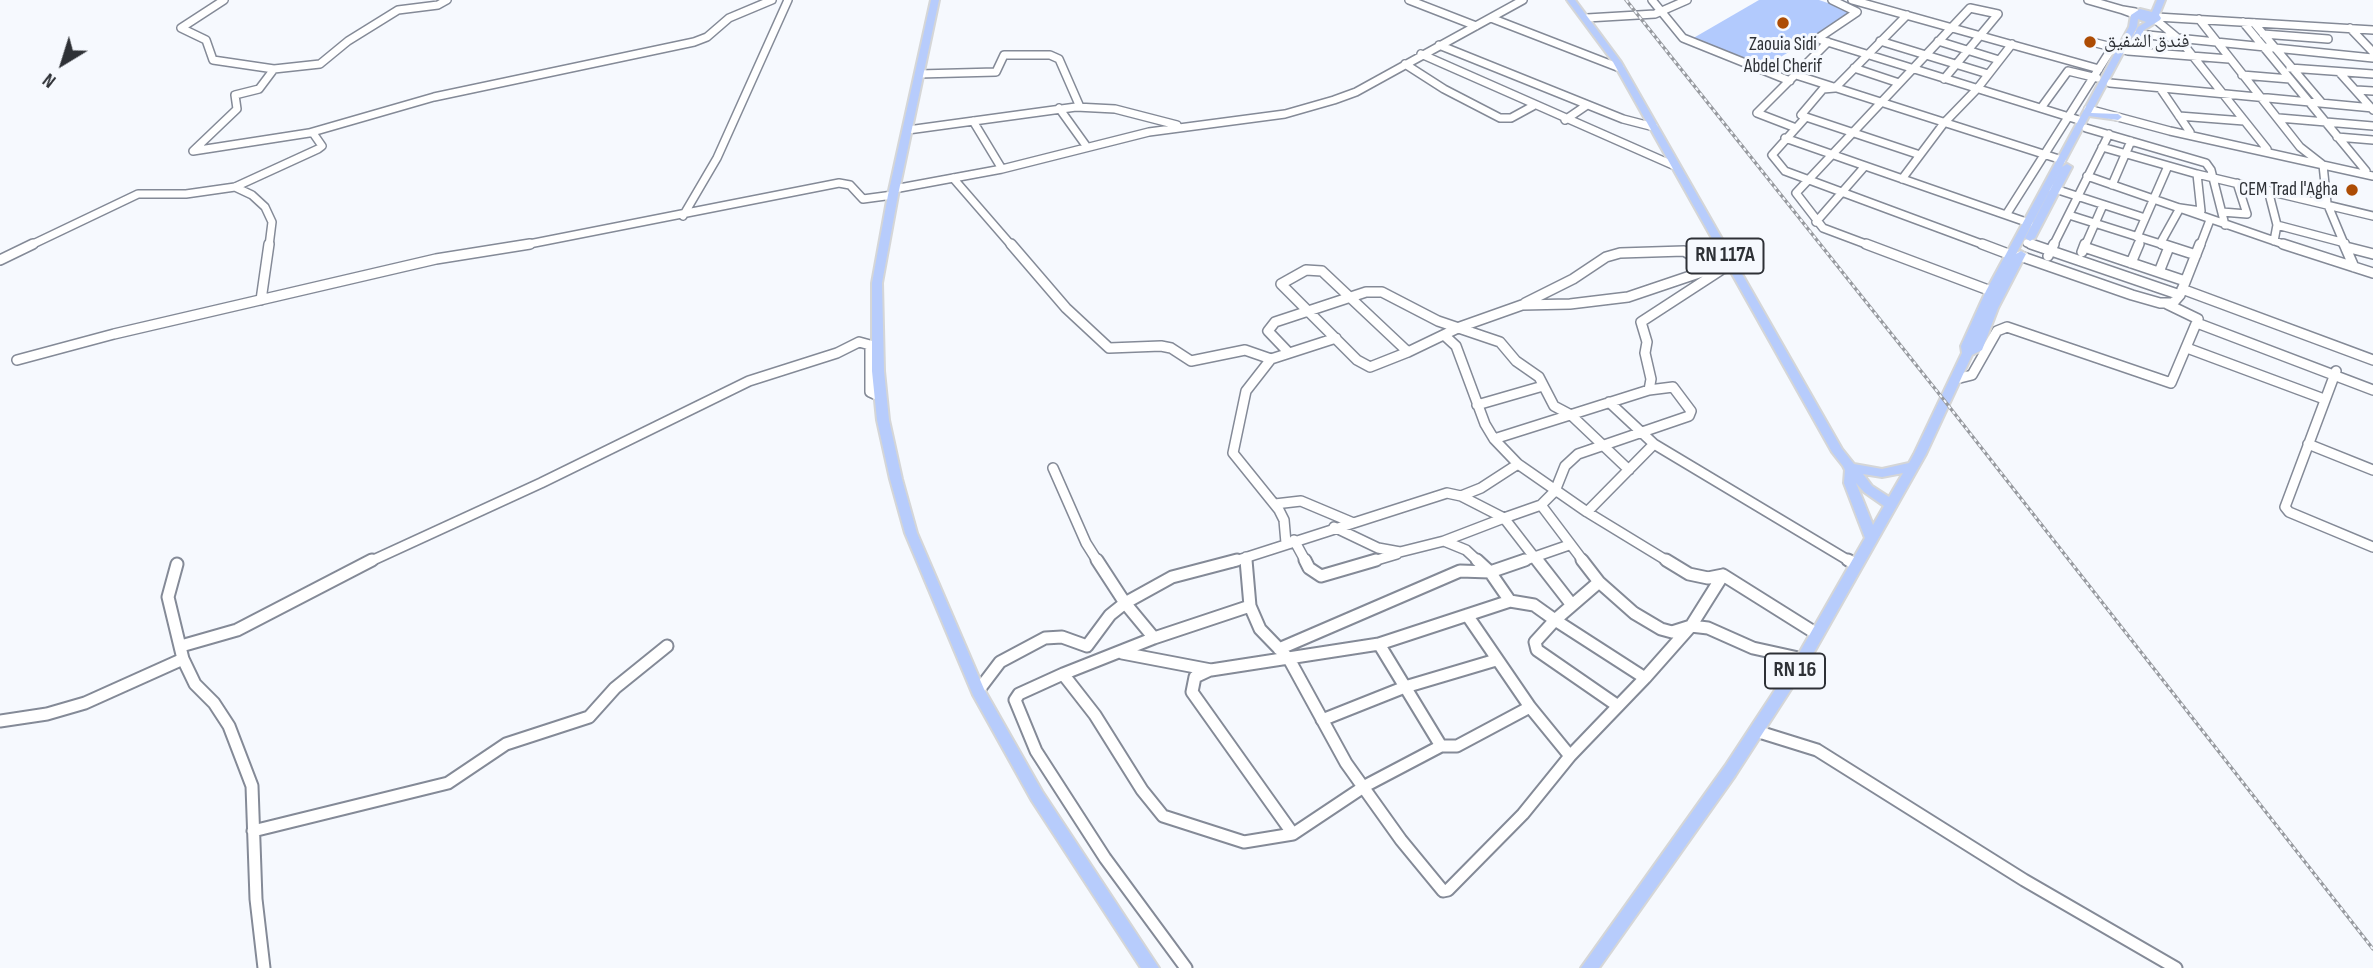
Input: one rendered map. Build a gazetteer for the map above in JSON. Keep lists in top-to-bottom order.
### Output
{
  "streets": {
    "main road": ["RN 117A", "RN 16"]
  },
  "crossings": [
    ["RN 117A", "RN 16"]
  ],
  "places": ["Zaouia Sidi Abdel Cherif", "فندق الشفيق", "CEM Trad l'Agha"],
  "north": "bottom left"
}
